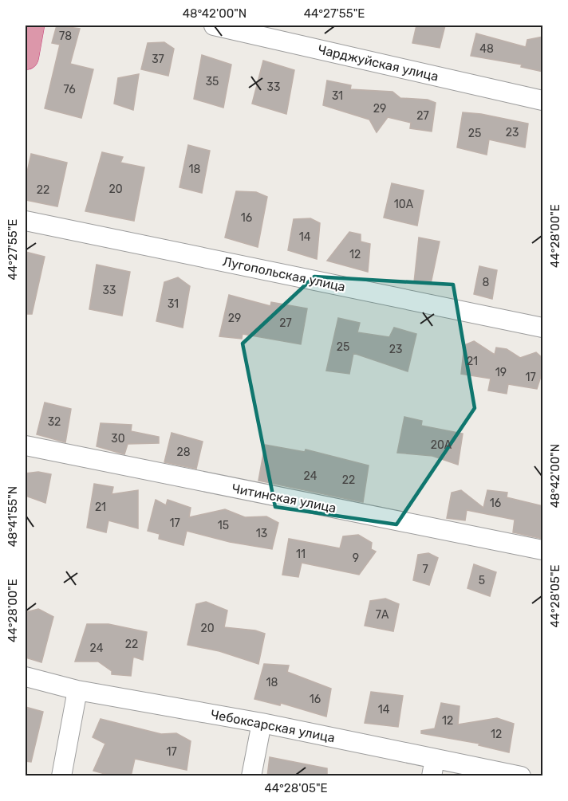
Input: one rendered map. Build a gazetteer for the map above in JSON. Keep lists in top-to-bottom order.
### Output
{
  "streets": {
    "street": [
      "Чарджуйская улица",
      "Лугопольская улица",
      "Читинская улица",
      "Чебоксарская улица"
    ]
  },
  "house_numbers": [
    "78",
    "48",
    "37",
    "35",
    "33",
    "76",
    "31",
    "29",
    "27",
    "23",
    "25",
    "18",
    "20",
    "22",
    "10А",
    "16",
    "14",
    "12",
    "8",
    "33",
    "31",
    "29",
    "27",
    "25",
    "23",
    "21",
    "19",
    "17",
    "32",
    "30",
    "20А",
    "28",
    "24",
    "22",
    "16",
    "21",
    "17",
    "15",
    "13",
    "11",
    "9",
    "7",
    "5",
    "7А",
    "20",
    "22",
    "24",
    "18",
    "16",
    "14",
    "12",
    "12",
    "17"
  ],
  "coordinates": [
    "48°42'00\"N",
    "44°27'55\"E",
    "44°28'00\"E",
    "48°41'55\"N",
    "44°28'05\"E"
  ]
}
